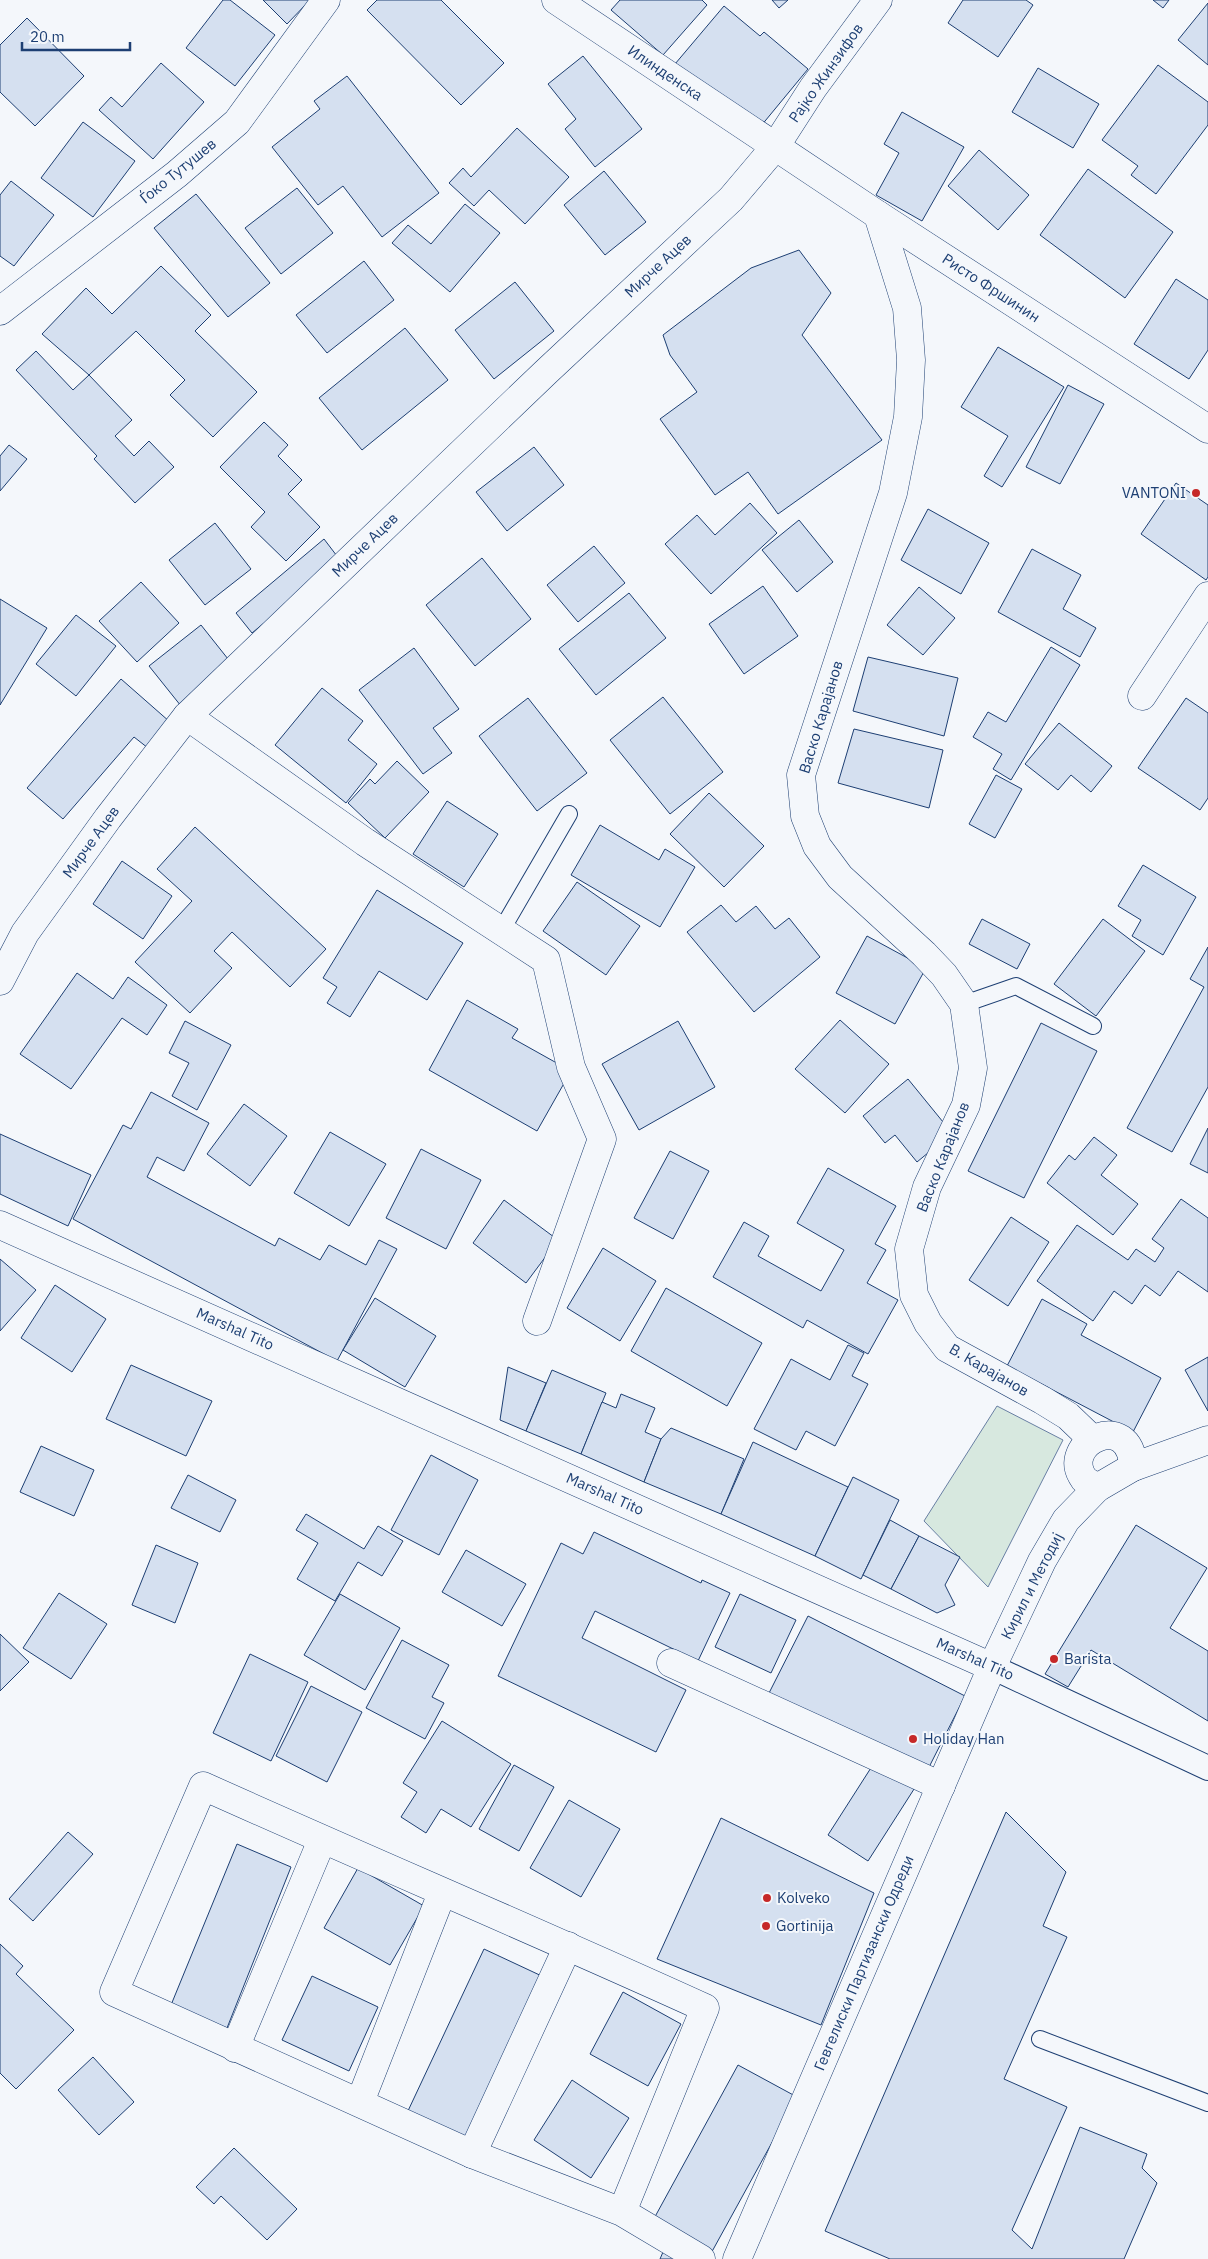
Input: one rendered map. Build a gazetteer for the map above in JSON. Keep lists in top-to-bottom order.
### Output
{
  "streets": {
    "street": [
      "Илинденска",
      "Рајко Жинзифов",
      "Ѓоко Тутушев",
      "Мирче Ацев",
      "Ристо Фршинин",
      "Вaско Карајанов",
      "Marshal Tito",
      "В. Карајанов",
      "Кирил и Методиј",
      "Гевгелиски Партизански Одреди"
    ]
  },
  "crossings": [
    ["Илинденска", "Рајко Жинзифов"],
    ["Илинденска", "Мирче Ацев"],
    ["Илинденска", "Ристо Фршинин"],
    ["Рајко Жинзифов", "Мирче Ацев"],
    ["Рајко Жинзифов", "Ристо Фршинин"],
    ["Мирче Ацев", "Ристо Фршинин"],
    ["Ристо Фршинин", "Вaско Карајанов"],
    ["Вaско Карајанов", "В. Карајанов"],
    ["Marshal Tito", "Кирил и Методиј"],
    ["Marshal Tito", "Гевгелиски Партизански Одреди"],
    ["В. Карајанов", "Кирил и Методиј"],
    ["Кирил и Методиј", "Гевгелиски Партизански Одреди"]
  ],
  "places": [
    "VANTONI",
    "Barista",
    "Holiday Han",
    "Kolveko",
    "Gortinija"
  ],
  "scale_bar": "20 m"
}
